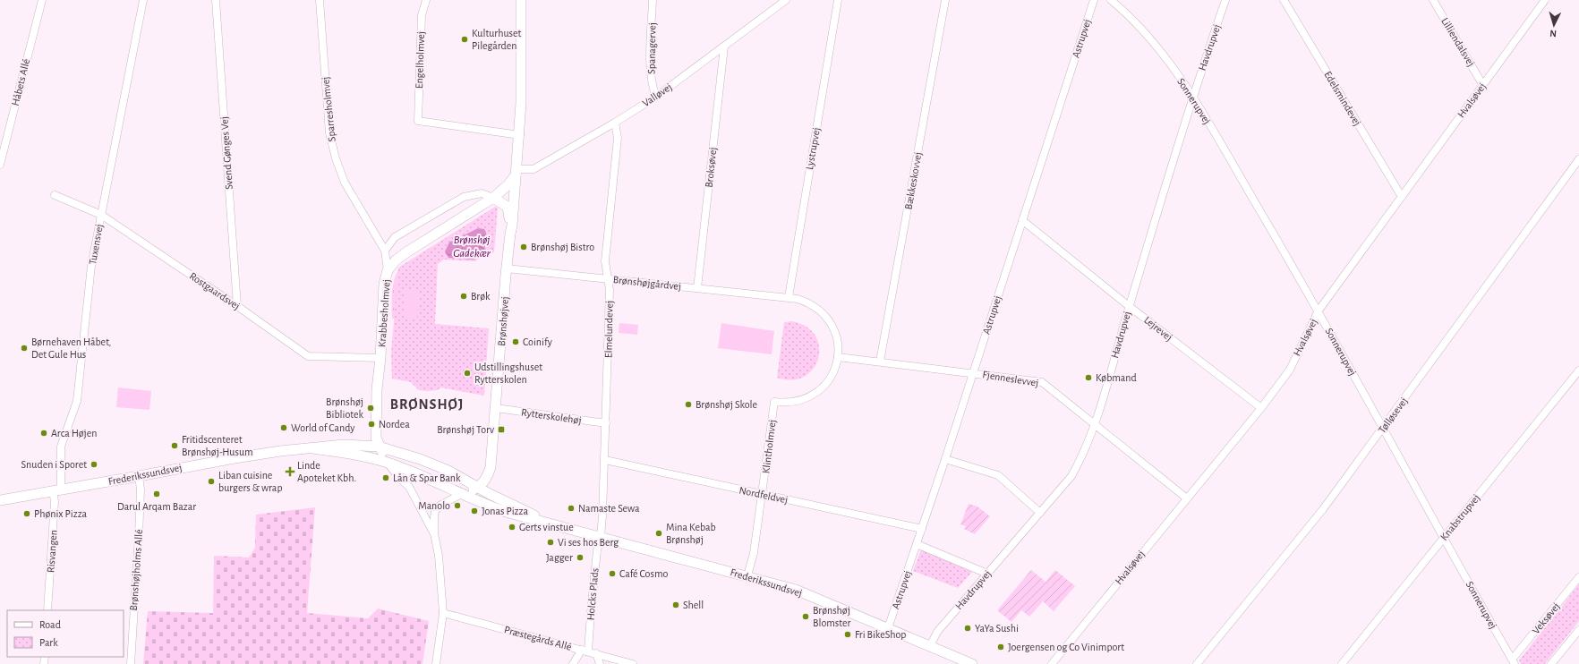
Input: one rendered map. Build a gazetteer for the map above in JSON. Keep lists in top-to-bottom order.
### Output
{
  "streets": {
    "main road": ["Krabbesholmvej", "Brønshøjvej", "Frederikssundsvej"],
    "street": [
      "Astrupvej",
      "Lilliendalsvej",
      "Havdrupvej",
      "Spanagervej",
      "Engelholmvej",
      "Håbets Allé",
      "Valløvej",
      "Edelsmindevej",
      "Hvalsøvej",
      "Sonnerupvej",
      "Sparresholmvej",
      "Lystrupvej",
      "Svend Gønges Vej",
      "Broksøvej",
      "Bækkeskovvej",
      "Tuxensvej",
      "Brønshøjgårdvej",
      "Rostgaardsvej",
      "Lejrevej",
      "Elmelundevej",
      "Fjenneslevvej",
      "Tølløsevej",
      "Rytterskolehøj",
      "Klintholmvej",
      "Nordfeldvej",
      "Knabstrupvej",
      "Risvangen",
      "Brønshøjholms Allé",
      "Holcks Plads",
      "Veksøvej",
      "Præstegårds Allé"
    ]
  },
  "crossings": [
    ["Astrupvej", "Lejrevej"],
    ["Astrupvej", "Fjenneslevvej"],
    ["Astrupvej", "Frederikssundsvej"],
    ["Astrupvej", "Nordfeldvej"],
    ["Lilliendalsvej", "Hvalsøvej"],
    ["Havdrupvej", "Sonnerupvej"],
    ["Havdrupvej", "Lejrevej"],
    ["Havdrupvej", "Fjenneslevvej"],
    ["Havdrupvej", "Frederikssundsvej"],
    ["Spanagervej", "Valløvej"],
    ["Engelholmvej", "Brønshøjvej"],
    ["Valløvej", "Broksøvej"],
    ["Valløvej", "Krabbesholmvej"],
    ["Valløvej", "Brønshøjvej"],
    ["Valløvej", "Elmelundevej"],
    ["Edelsmindevej", "Hvalsøvej"],
    ["Hvalsøvej", "Sonnerupvej"],
    ["Hvalsøvej", "Lejrevej"],
    ["Hvalsøvej", "Fjenneslevvej"],
    ["Sonnerupvej", "Tølløsevej"],
    ["Sonnerupvej", "Knabstrupvej"],
    ["Sonnerupvej", "Veksøvej"],
    ["Sparresholmvej", "Krabbesholmvej"],
    ["Lystrupvej", "Brønshøjgårdvej"],
    ["Svend Gønges Vej", "Rostgaardsvej"],
    ["Broksøvej", "Brønshøjgårdvej"],
    ["Bækkeskovvej", "Fjenneslevvej"],
    ["Tuxensvej", "Rostgaardsvej"],
    ["Tuxensvej", "Frederikssundsvej"],
    ["Tuxensvej", "Risvangen"],
    ["Brønshøjgårdvej", "Brønshøjvej"],
    ["Brønshøjgårdvej", "Elmelundevej"],
    ["Brønshøjgårdvej", "Fjenneslevvej"],
    ["Brønshøjgårdvej", "Klintholmvej"],
    ["Rostgaardsvej", "Krabbesholmvej"],
    ["Krabbesholmvej", "Brønshøjvej"],
    ["Krabbesholmvej", "Frederikssundsvej"],
    ["Brønshøjvej", "Rytterskolehøj"],
    ["Brønshøjvej", "Frederikssundsvej"],
    ["Elmelundevej", "Rytterskolehøj"],
    ["Elmelundevej", "Frederikssundsvej"],
    ["Elmelundevej", "Nordfeldvej"],
    ["Elmelundevej", "Holcks Plads"],
    ["Klintholmvej", "Frederikssundsvej"],
    ["Klintholmvej", "Nordfeldvej"],
    ["Frederikssundsvej", "Risvangen"],
    ["Frederikssundsvej", "Brønshøjholms Allé"],
    ["Frederikssundsvej", "Holcks Plads"],
    ["Holcks Plads", "Præstegårds Allé"]
  ],
  "districts": ["BRØNSHØJ"],
  "water": ["Brønshøj Gadekær"],
  "places": {
    "other": [
      "Kulturhuset Pilegården",
      "Brønshøj Bistro",
      "Brøk",
      "Coinify",
      "Børnehaven Håbet, Det Gule Hus",
      "Udstillingshuset Rytterskolen",
      "Købmand",
      "Brønshøj Skole",
      "Brønshøj Bibliotek",
      "Nordea",
      "World of Candy",
      "Arca Højen",
      "Fritidscenteret Brønshøj-Husum",
      "Snuden i Sporet",
      "Lån & Spar Bank",
      "Liban cuisine burgers & wrap",
      "Darul Arqam Bazar",
      "Manolo",
      "Namaste Sewa",
      "Jonas Pizza",
      "Phønix Pizza",
      "Gerts vinstue",
      "Mina Kebab Brønshøj",
      "Vi ses hos Berg",
      "Jagger",
      "Café Cosmo",
      "Shell",
      "Brønshøj Blomster",
      "YaYa Sushi",
      "Fri BikeShop",
      "Joergensen og Co Vinimport"
    ],
    "transit": ["Brønshøj Torv"],
    "health": ["Linde Apoteket Kbh."]
  },
  "legend": ["Road", "Park"],
  "north": "bottom"
}
